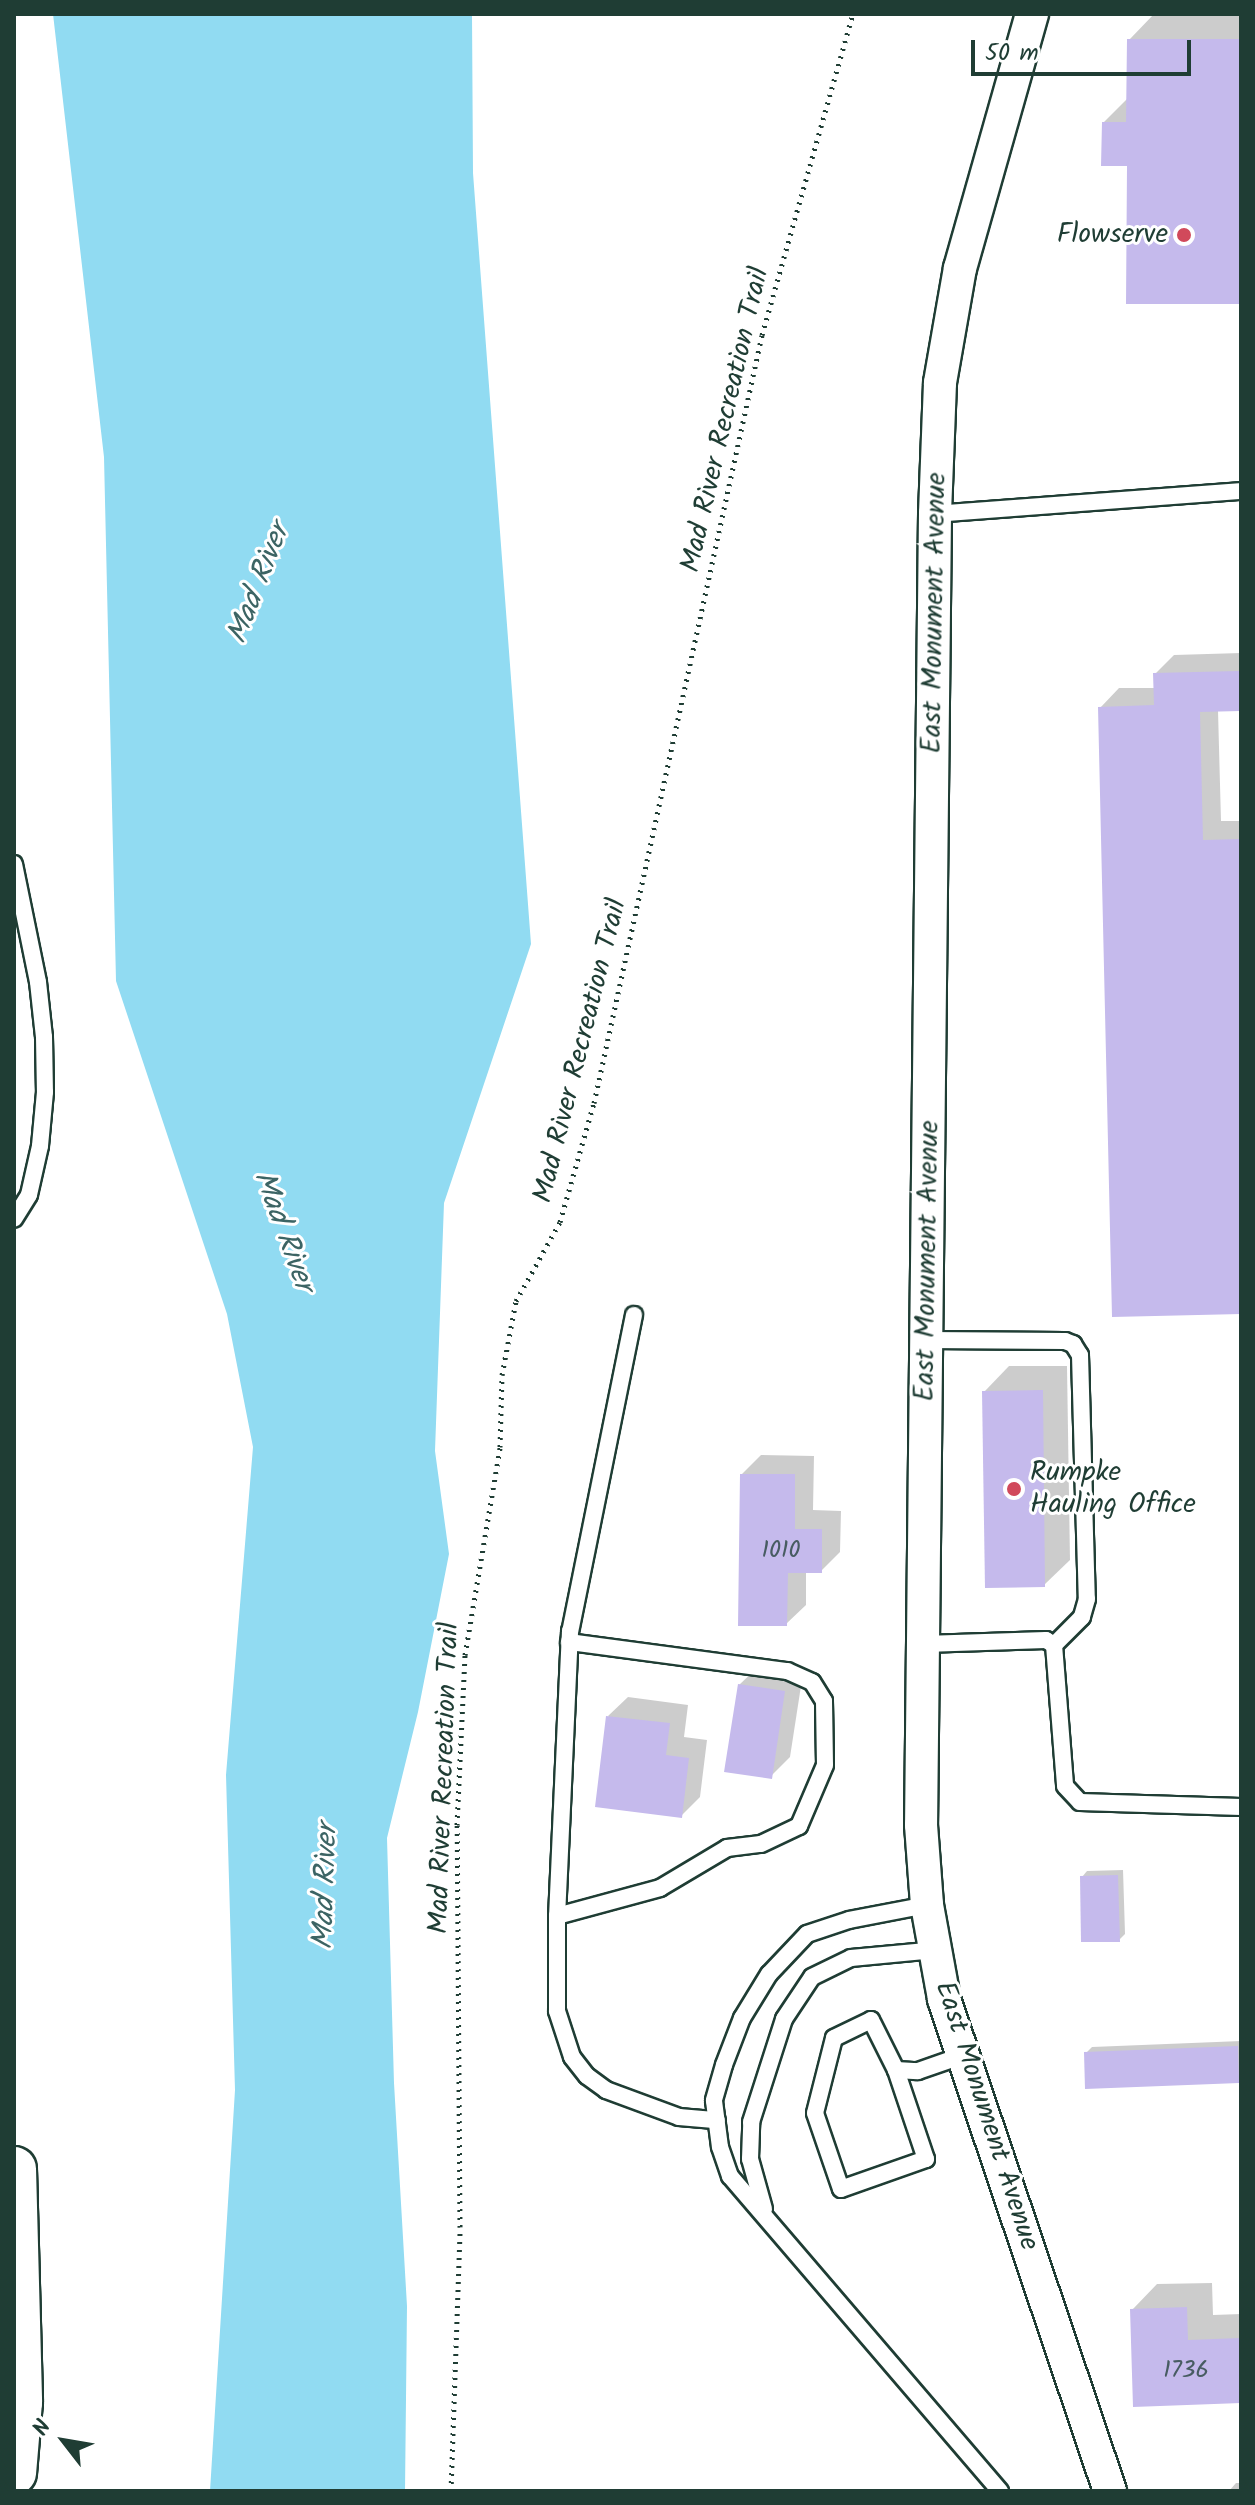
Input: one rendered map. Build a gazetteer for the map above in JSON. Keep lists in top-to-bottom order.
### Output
{
  "streets": {
    "street": ["East Monument Avenue"],
    "path": ["Mad River Recreation Trail"]
  },
  "water": ["Mad River"],
  "places": ["Flowserve", "Rumpke Hauling Office"],
  "house_numbers": ["1010", "1736"],
  "scale_bar": "50 m",
  "north": "top left"
}
